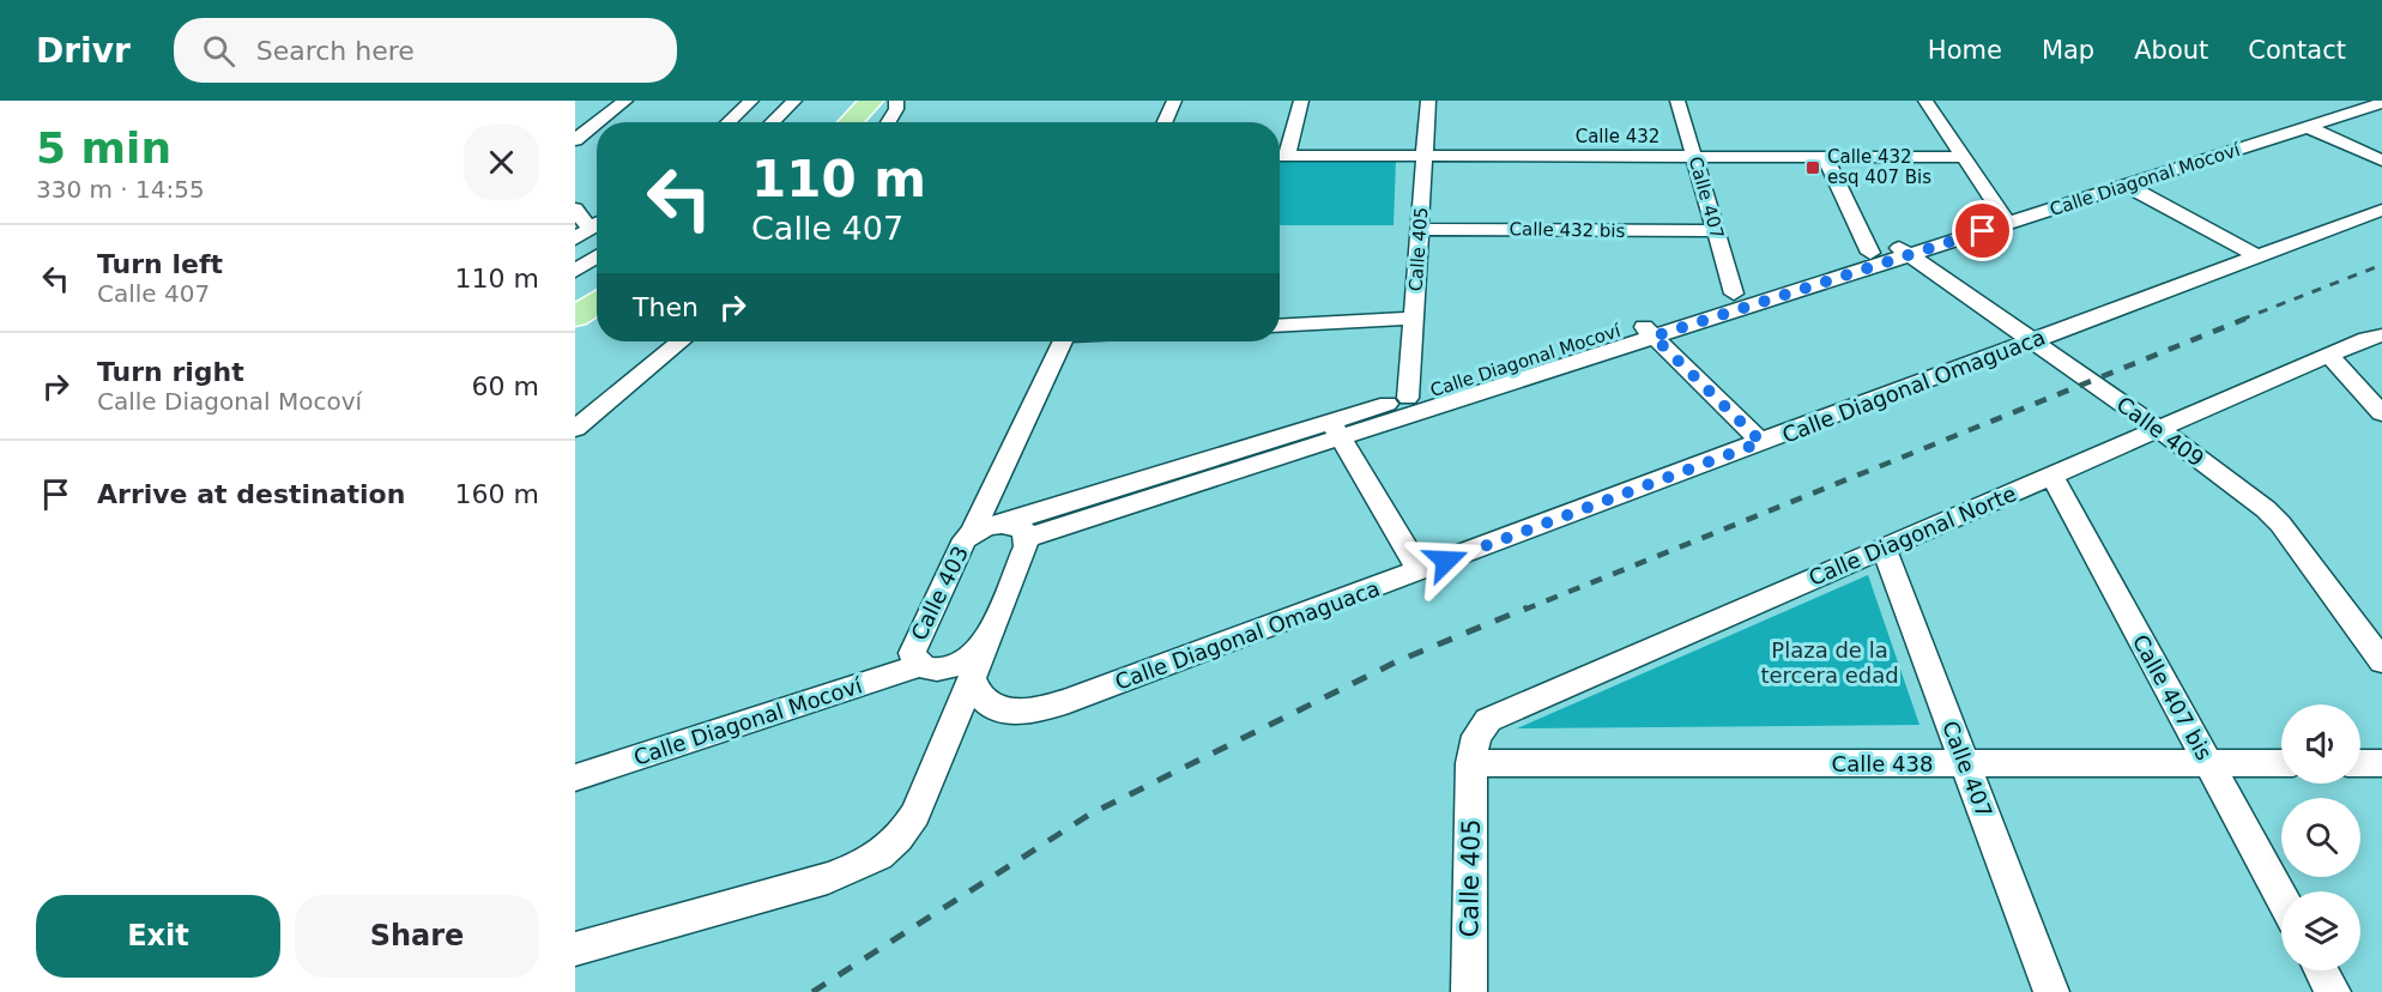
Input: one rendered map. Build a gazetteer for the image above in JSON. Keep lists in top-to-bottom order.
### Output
{
  "streets": {
    "street": [
      "Calle 432",
      "Calle Diagonal Mocoví",
      "Calle 407",
      "Calle 432 bis",
      "Calle 405",
      "Calle Diagonal Omaguaca",
      "Calle 409",
      "Calle Diagonal Norte",
      "Calle 403",
      "Calle 407 bis",
      "Calle 438"
    ]
  },
  "crossings": [
    ["Calle 432", "Calle 407"],
    ["Calle 432", "Calle 405"],
    ["Calle Diagonal Mocoví", "Calle 407"],
    ["Calle Diagonal Mocoví", "Calle 405"],
    ["Calle Diagonal Mocoví", "Calle 409"],
    ["Calle Diagonal Mocoví", "Calle 403"],
    ["Calle 407", "Calle 432 bis"],
    ["Calle 407", "Calle Diagonal Norte"],
    ["Calle 407", "Calle 438"],
    ["Calle 432 bis", "Calle 405"],
    ["Calle 405", "Calle Diagonal Norte"],
    ["Calle 405", "Calle 438"],
    ["Calle Diagonal Omaguaca", "Calle 409"],
    ["Calle 409", "Calle Diagonal Norte"],
    ["Calle Diagonal Norte", "Calle 407 bis"],
    ["Calle Diagonal Norte", "Calle 438"],
    ["Calle 407 bis", "Calle 438"]
  ],
  "parks": ["Plaza de la tercera edad"],
  "places": {
    "transit": ["Calle 432 esq 407 Bis"]
  },
  "page": {
    "header": "Drivr",
    "search": "Search here",
    "nav": [
      "Home",
      "Map",
      "About",
      "Contact"
    ],
    "heading": ["5 min", "330 m · 14:55"],
    "turn": ["110 m", "Calle 407"],
    "list": [
      {
        "name": "Turn left",
        "note": "Calle 407",
        "value": "110 m"
      },
      {
        "name": "Turn right",
        "note": "Calle Diagonal Mocoví",
        "value": "60 m"
      },
      {
        "name": "Arrive at destination",
        "value": "160 m"
      }
    ],
    "then": "Then",
    "buttons": ["Exit", "Share"]
  }
}
